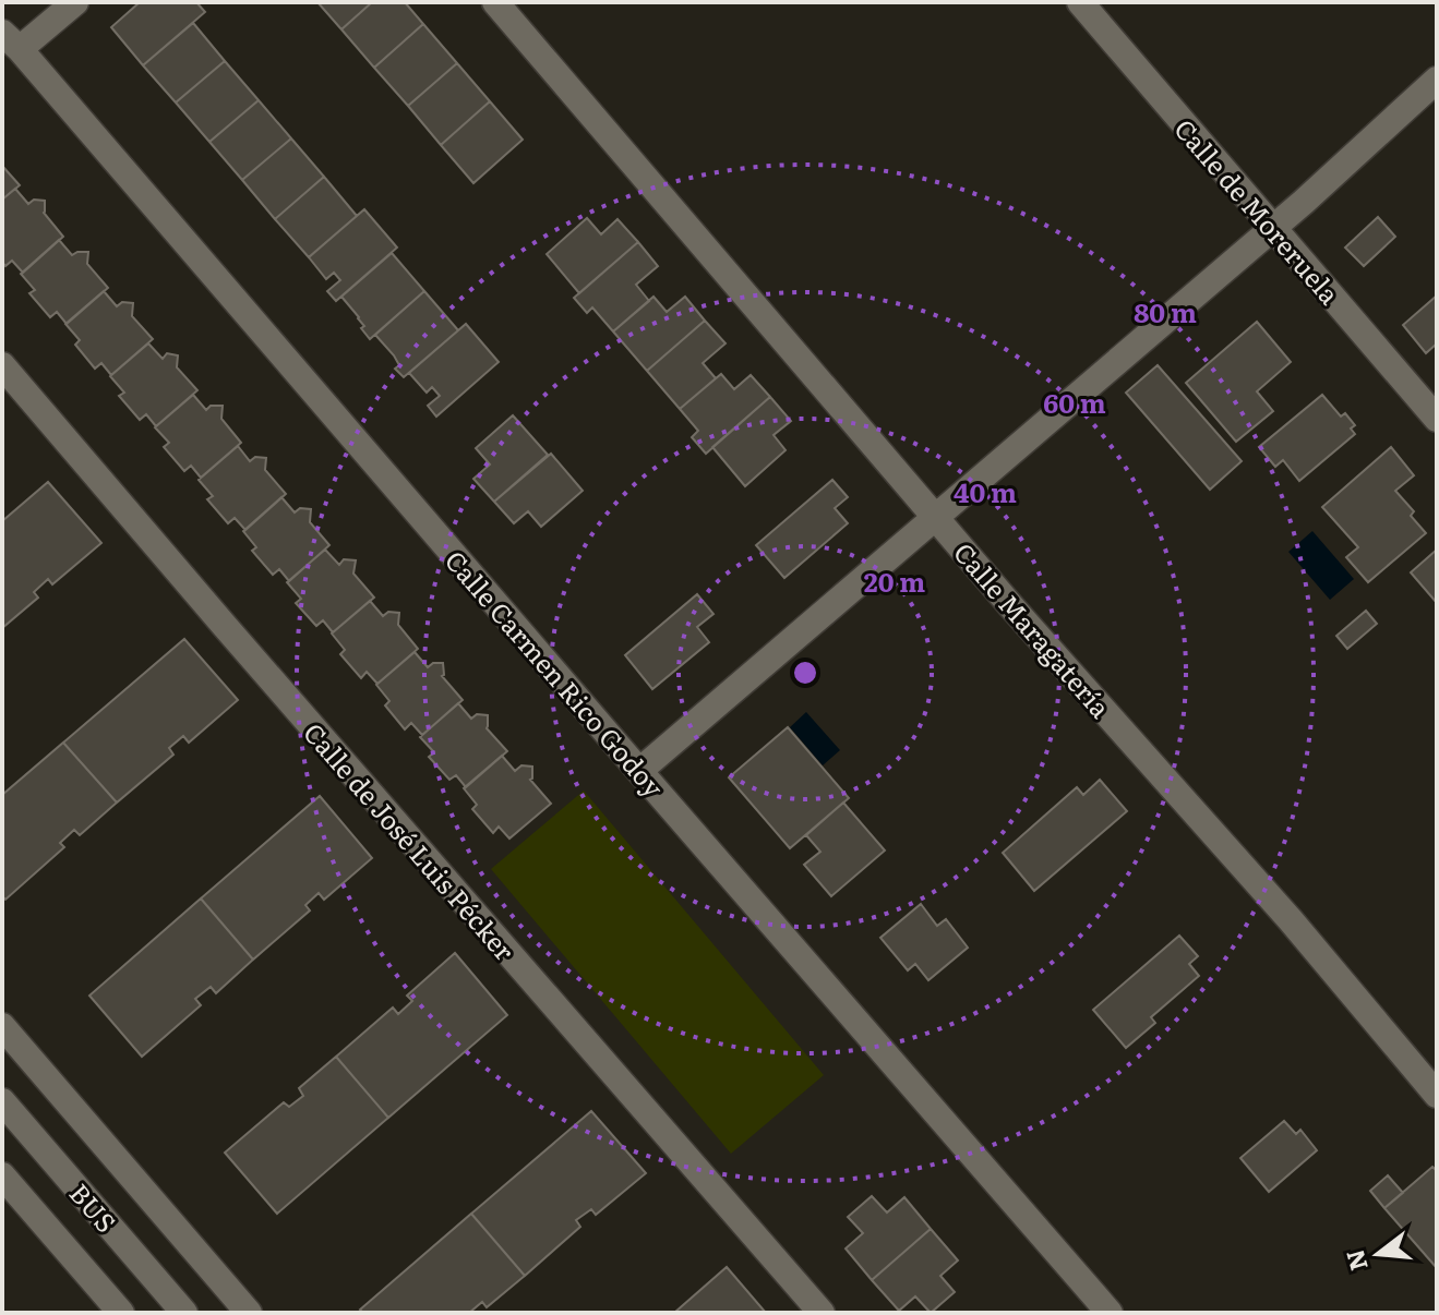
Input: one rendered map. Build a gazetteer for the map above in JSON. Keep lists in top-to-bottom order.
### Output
{
  "streets": {
    "street": [
      "Calle de Moreruela",
      "Calle Maragatería",
      "Calle Carmen Rico Godoy",
      "Calle de José Luis Pécker",
      "BUS"
    ]
  },
  "north": "left",
  "rings": [
    "80 m",
    "60 m",
    "40 m",
    "20 m"
  ]
}
